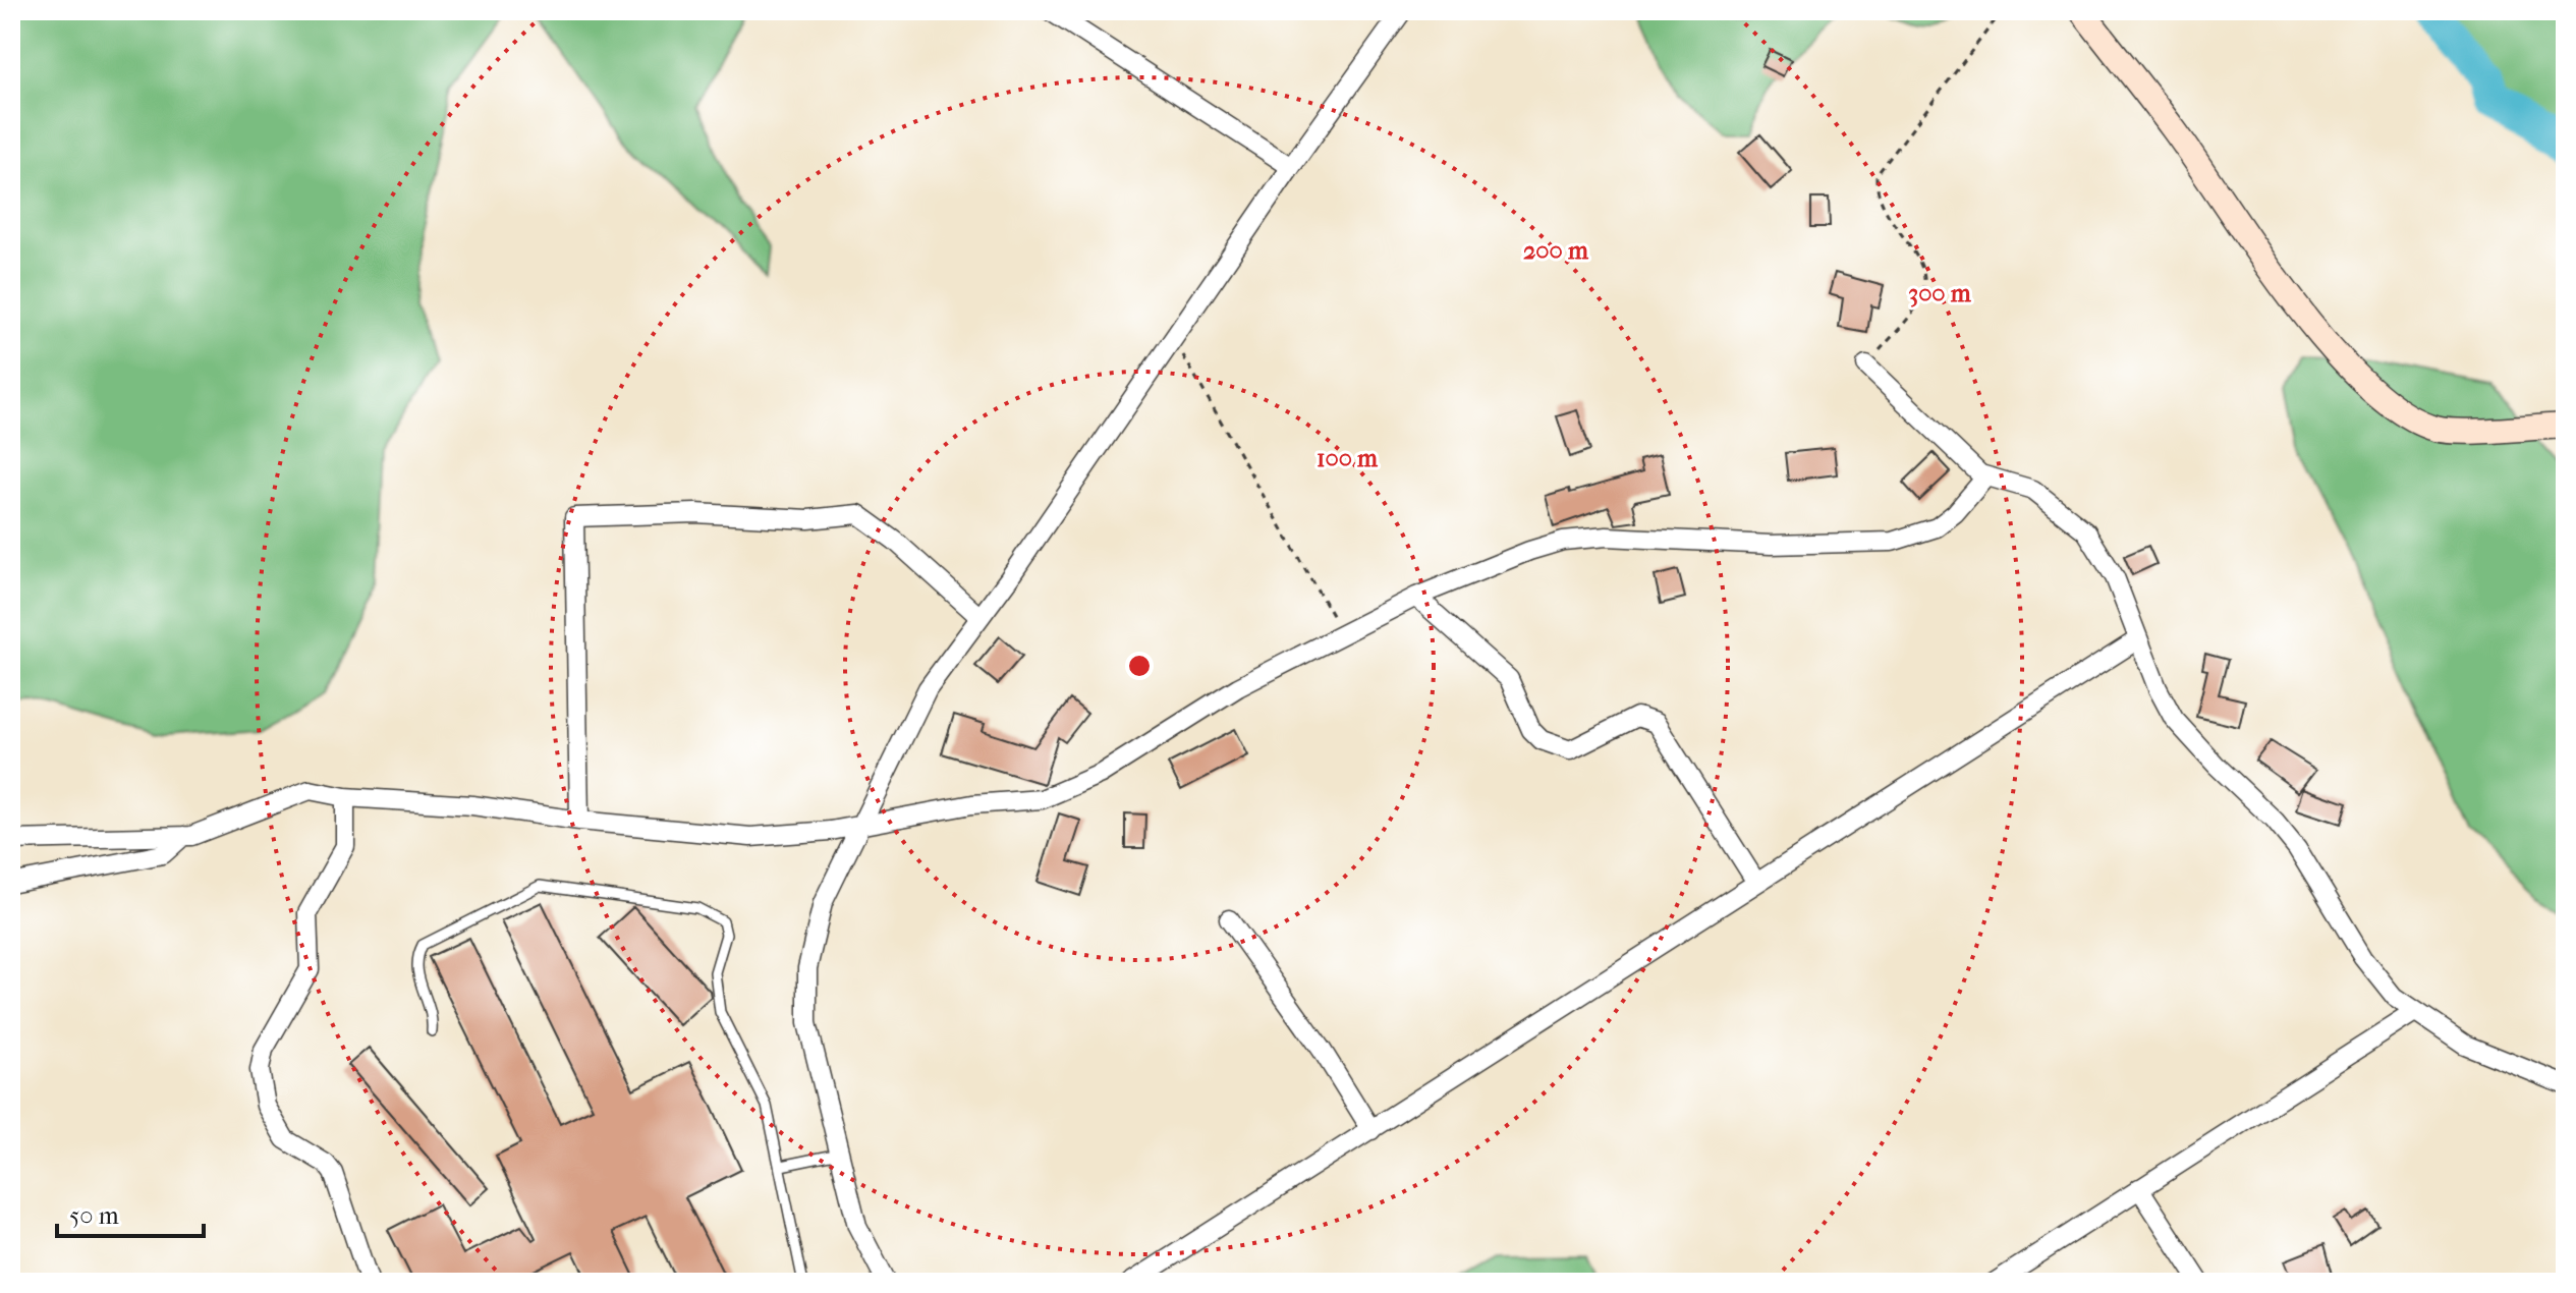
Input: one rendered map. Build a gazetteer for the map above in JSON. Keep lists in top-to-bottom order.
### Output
{
  "scale_bar": "50 m",
  "rings": ["200 m", "300 m", "100 m"]
}
